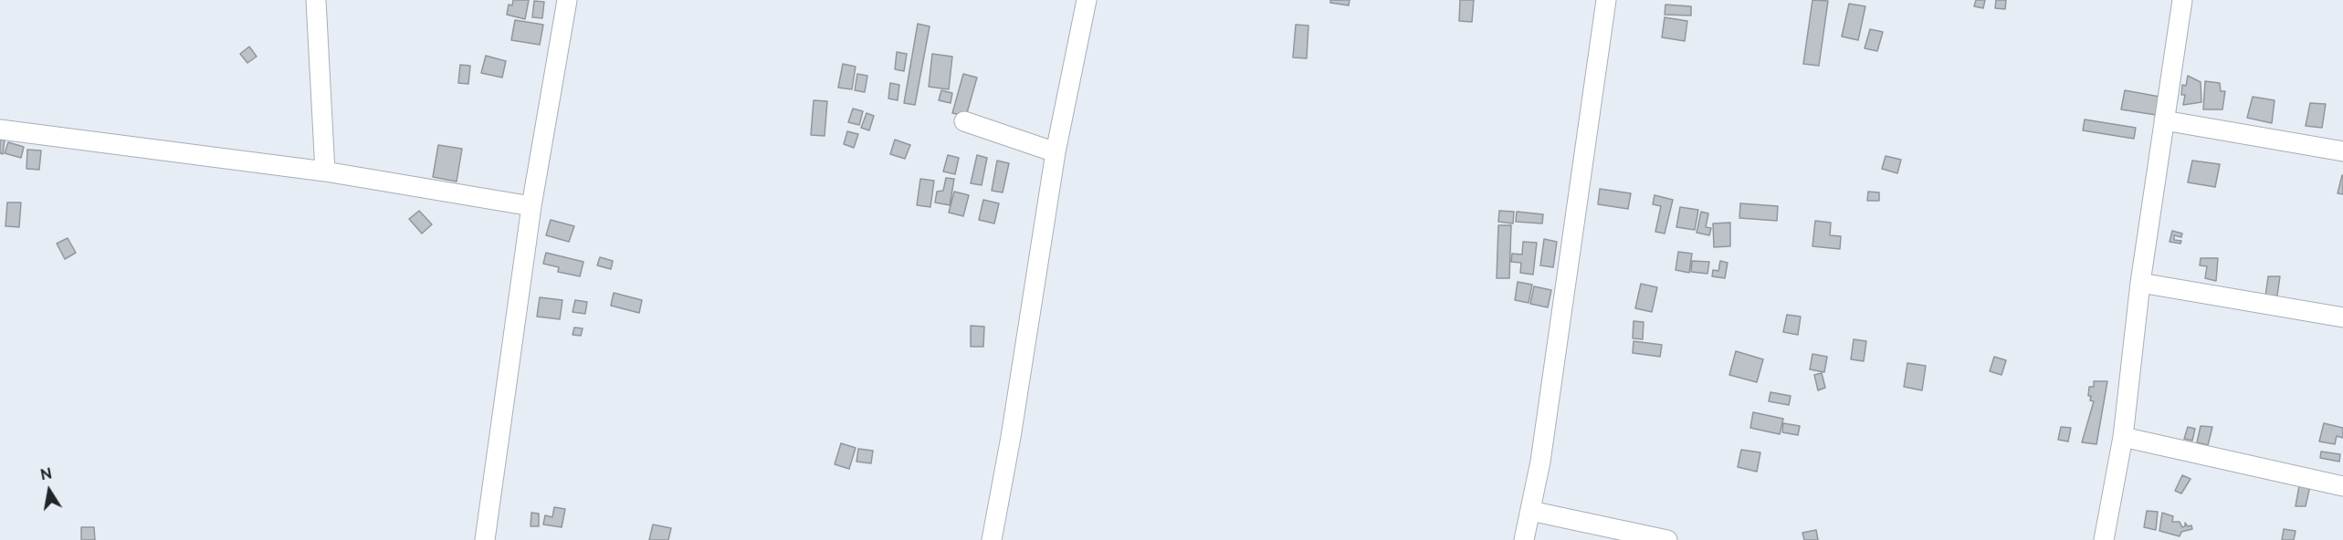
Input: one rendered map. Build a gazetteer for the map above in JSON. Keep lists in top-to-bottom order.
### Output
{
  "north": "top"
}
